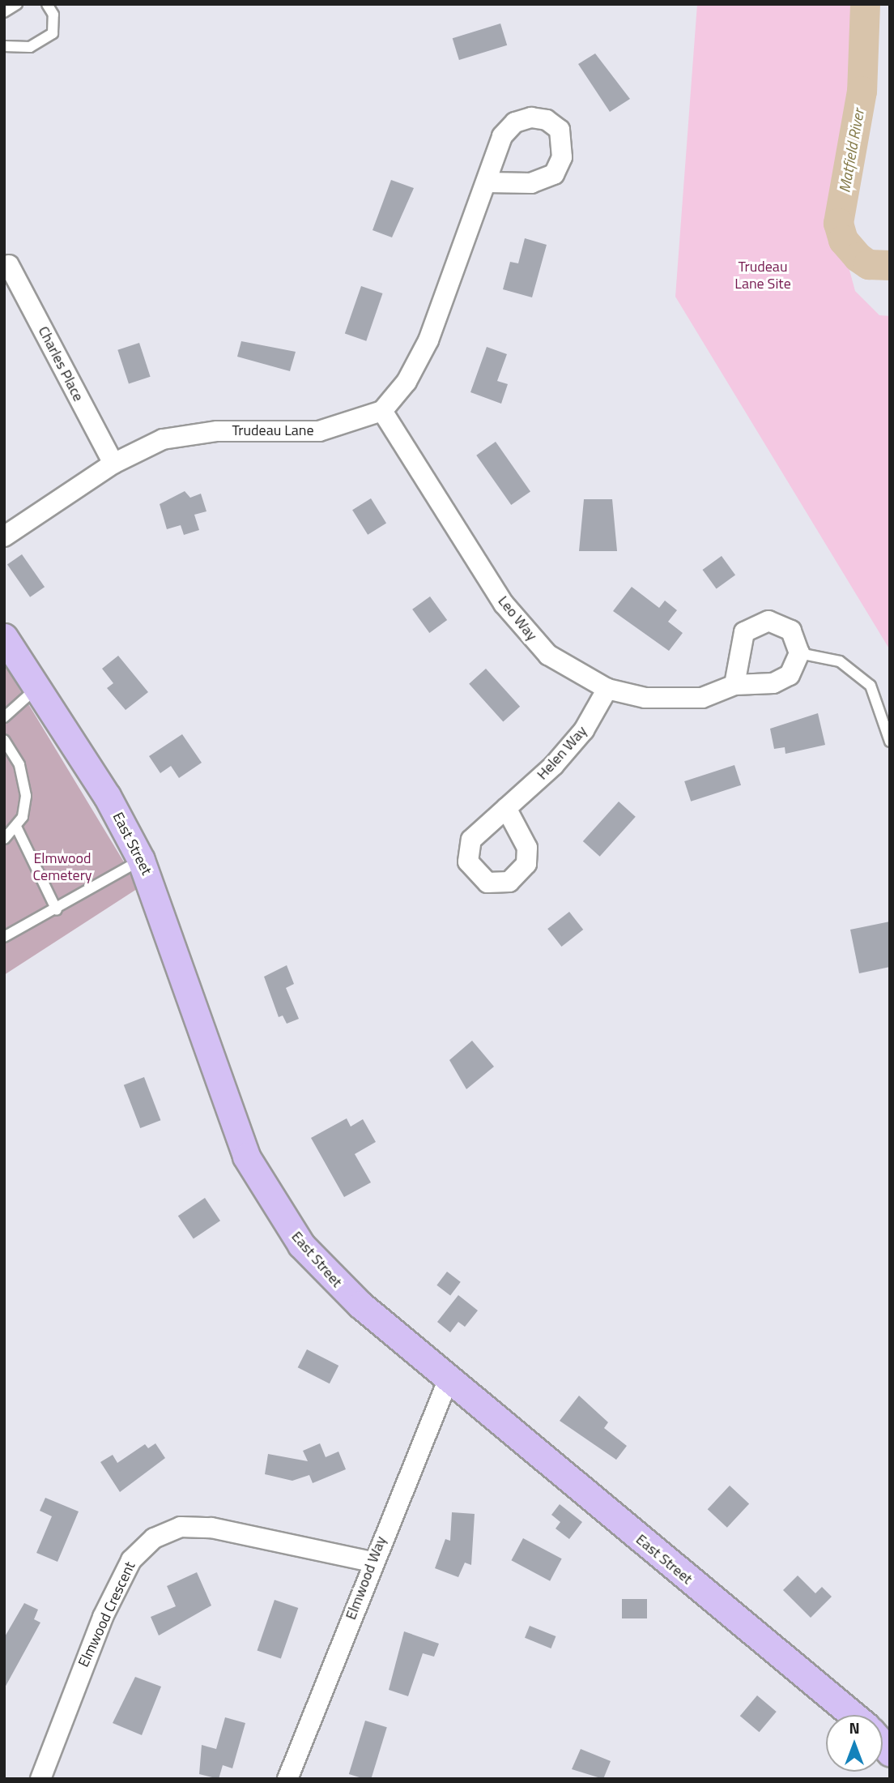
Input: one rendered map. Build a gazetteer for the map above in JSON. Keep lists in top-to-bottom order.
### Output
{
  "streets": {
    "street": [
      "Charles Place",
      "Trudeau Lane",
      "Leo Way",
      "Helen Way",
      "East Street",
      "Elmwood Way",
      "Elmwood Crescent"
    ]
  },
  "crossings": [
    ["Charles Place", "Trudeau Lane"],
    ["Trudeau Lane", "Leo Way"],
    ["Leo Way", "Helen Way"],
    ["East Street", "Elmwood Way"],
    ["Elmwood Way", "Elmwood Crescent"]
  ],
  "water": ["Matfield River"],
  "parks": ["Trudeau Lane Site", "Elmwood Cemetery"],
  "north": "top"
}
